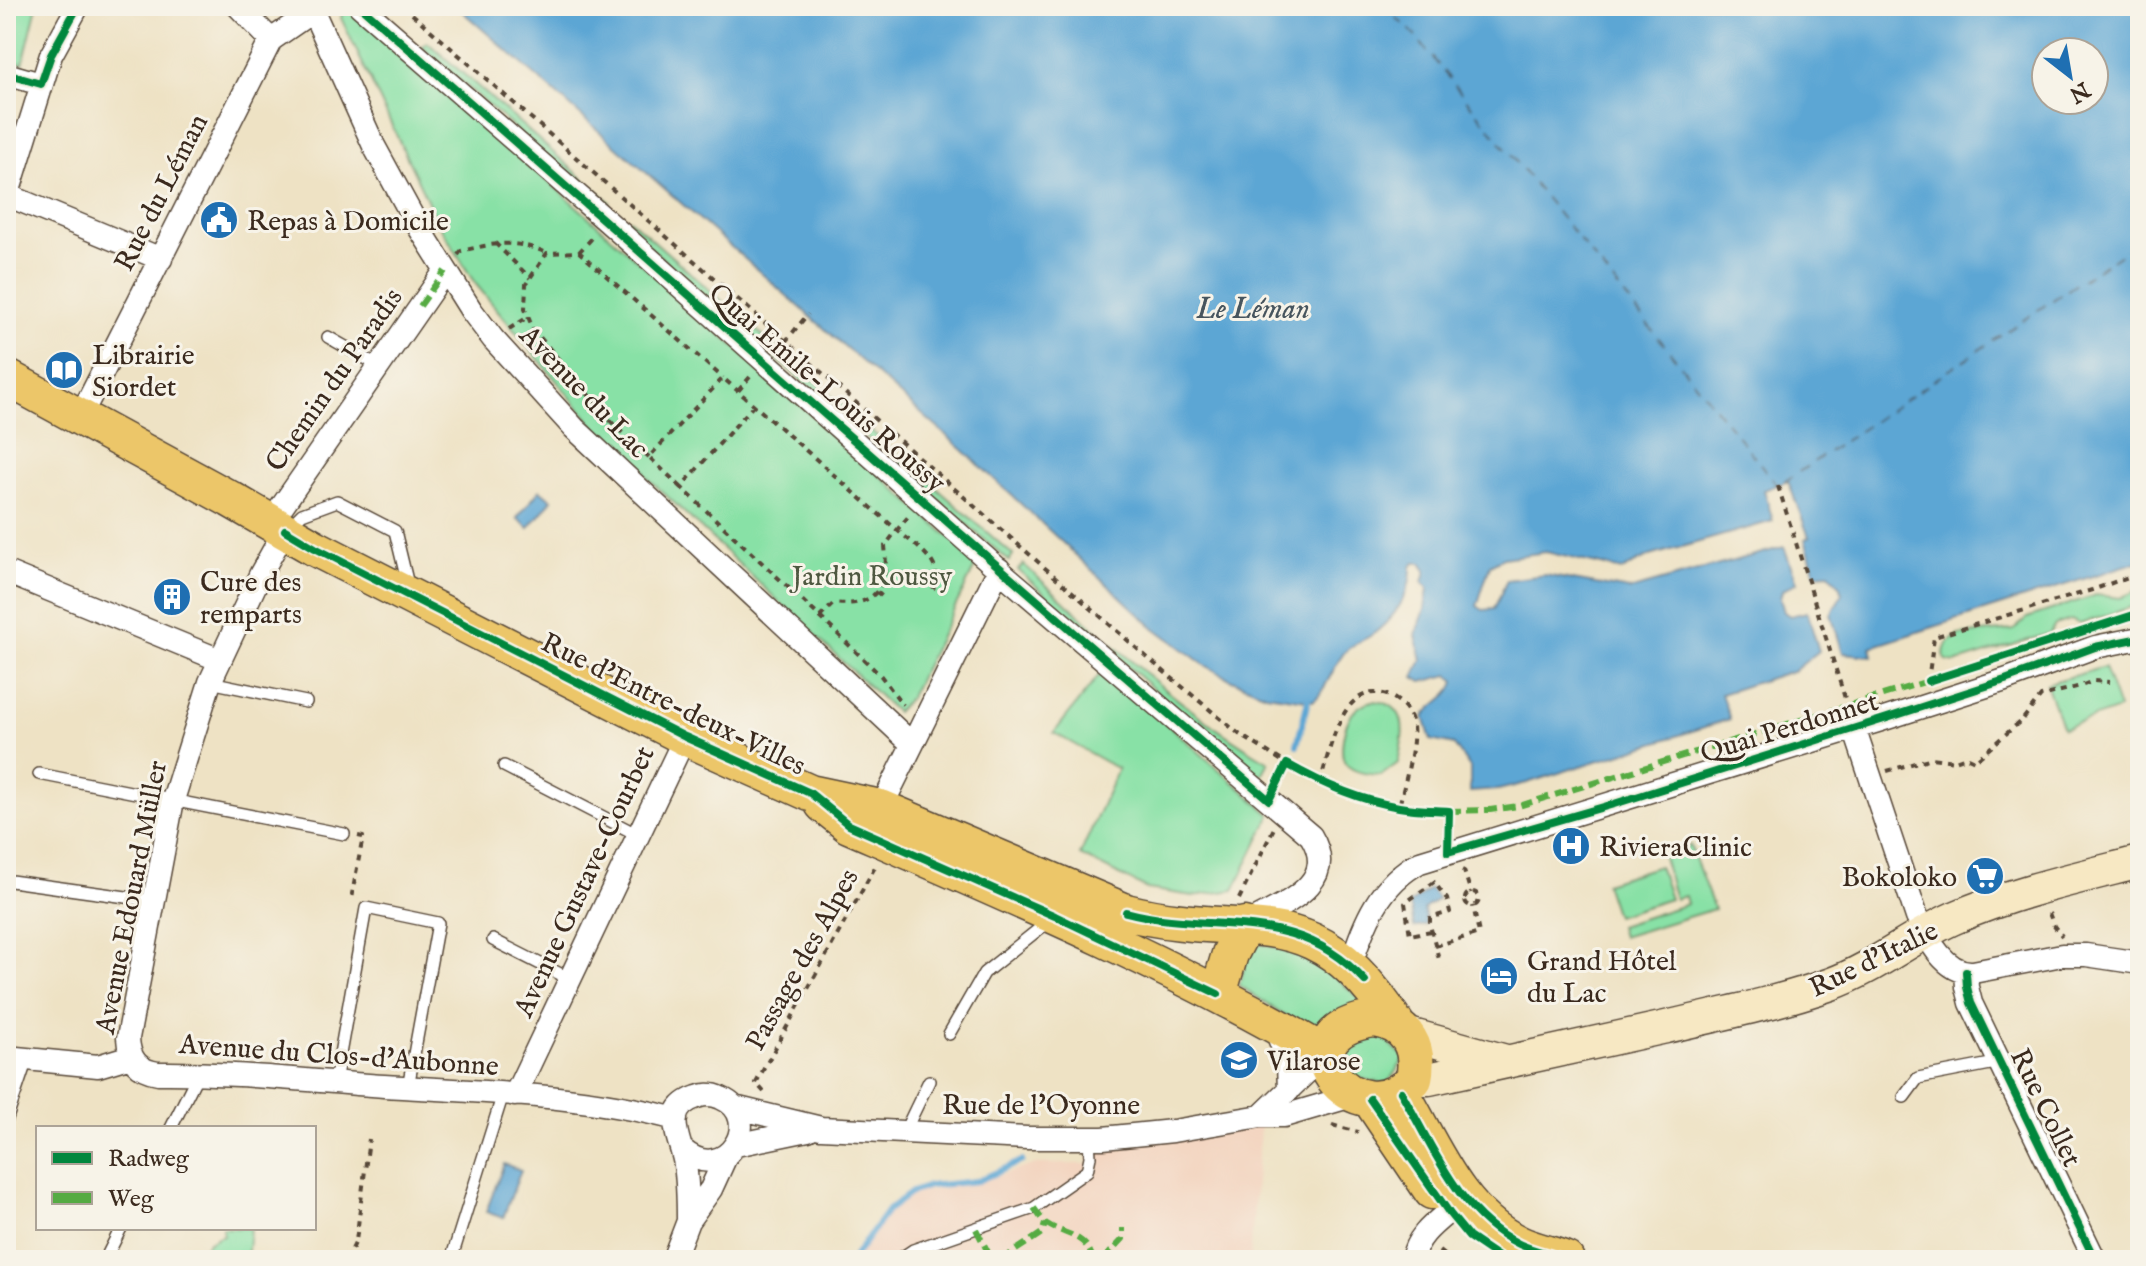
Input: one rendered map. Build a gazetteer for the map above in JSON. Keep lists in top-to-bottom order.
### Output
{
  "streets": {
    "main road": ["Rue d'Entre-deux-Villes"],
    "street": [
      "Rue du Léman",
      "Chemin du Paradis",
      "Quai Emile-Louis Roussy",
      "Avenue du Lac",
      "Quai Perdonnet",
      "Avenue Gustave-Courbet",
      "Avenue Edouard Müller",
      "Rue d'Italie",
      "Avenue du Clos-d'Aubonne",
      "Rue de l'Oyonne",
      "Rue Collet"
    ],
    "path": ["Passage des Alpes"]
  },
  "crossings": [
    ["Rue du Léman", "Avenue du Lac"],
    ["Rue du Léman", "Rue d'Entre-deux-Villes"],
    ["Chemin du Paradis", "Avenue du Lac"],
    ["Chemin du Paradis", "Rue d'Entre-deux-Villes"],
    ["Chemin du Paradis", "Avenue Edouard Müller"],
    ["Quai Emile-Louis Roussy", "Rue d'Entre-deux-Villes"],
    ["Rue d'Entre-deux-Villes", "Quai Perdonnet"],
    ["Rue d'Entre-deux-Villes", "Avenue Gustave-Courbet"],
    ["Rue d'Entre-deux-Villes", "Avenue Edouard Müller"],
    ["Rue d'Entre-deux-Villes", "Rue d'Italie"],
    ["Rue d'Entre-deux-Villes", "Rue de l'Oyonne"],
    ["Avenue Gustave-Courbet", "Avenue du Clos-d'Aubonne"],
    ["Avenue Edouard Müller", "Avenue du Clos-d'Aubonne"],
    ["Rue d'Italie", "Rue de l'Oyonne"],
    ["Avenue du Clos-d'Aubonne", "Rue de l'Oyonne"]
  ],
  "water": ["Le Léman"],
  "parks": ["Jardin Roussy"],
  "places": {
    "public building": ["Repas à Domicile"],
    "library": ["Librairie Siordet"],
    "building": ["Cure des remparts"],
    "hospital": ["RivieraClinic"],
    "supermarket": ["Bokoloko"],
    "hotel": ["Grand Hôtel du Lac"],
    "school or university": ["Vilarose"]
  },
  "legend": ["Radweg", "Weg"],
  "north": "bottom right"
}
